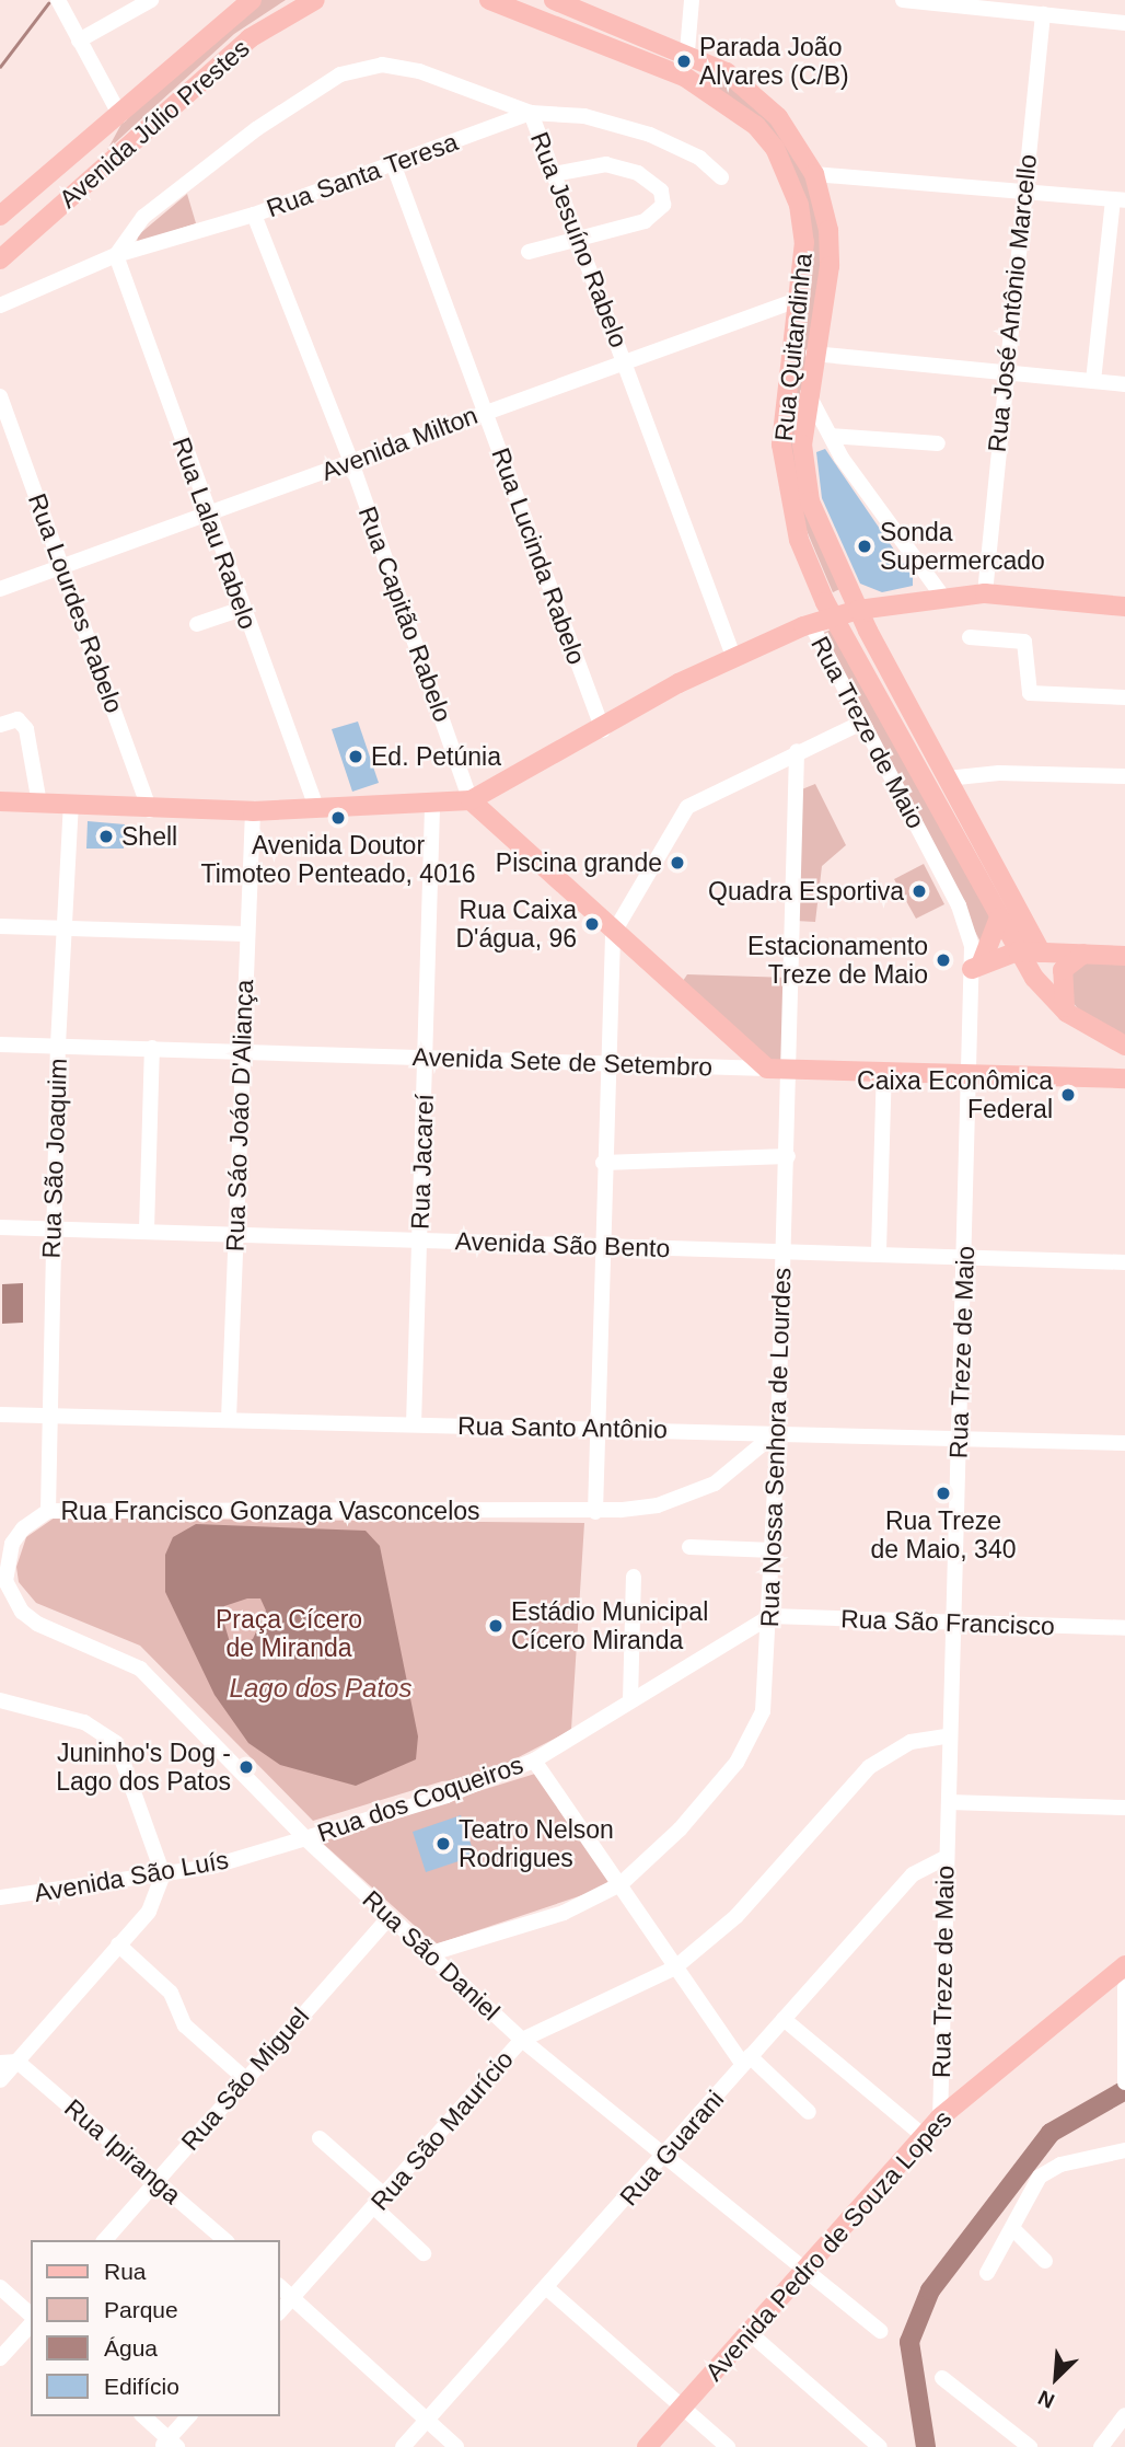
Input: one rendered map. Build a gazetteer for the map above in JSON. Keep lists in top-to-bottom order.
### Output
{
  "streets": {
    "main road": [
      "Avenida Júlio Prestes",
      "Rua Quitandinha",
      "Avenida Sete de Setembro",
      "Avenida Pedro de Souza Lopes"
    ],
    "street": [
      "Rua Santa Teresa",
      "Rua Jesuíno Rabelo",
      "Rua José Antônio Marcello",
      "Avenida Milton",
      "Rua Lalau Rabelo",
      "Rua Lucinda Rabelo",
      "Rua Lourdes Rabelo",
      "Rua Capitão Rabelo",
      "Rua Treze de Maio",
      "Rua Sáo Joáo D'Aliança",
      "Rua São Joaquim",
      "Rua Jacareí",
      "Avenida São Bento",
      "Rua Santo Antônio",
      "Rua Nossa Senhora de Lourdes",
      "Rua Francisco Gonzaga Vasconcelos",
      "Rua São Francisco",
      "Rua dos Coqueiros",
      "Avenida São Luís",
      "Rua São Daniel",
      "Rua São Miguel",
      "Rua São Maurício",
      "Rua Guarani",
      "Rua Ipiranga"
    ]
  },
  "crossings": [
    ["Rua Santa Teresa", "Rua Jesuíno Rabelo"],
    ["Rua Santa Teresa", "Rua Lalau Rabelo"],
    ["Rua Santa Teresa", "Rua Lucinda Rabelo"],
    ["Rua Santa Teresa", "Rua Capitão Rabelo"],
    ["Rua Jesuíno Rabelo", "Avenida Milton"],
    ["Rua Jesuíno Rabelo", "Rua Lalau Rabelo"],
    ["Rua Quitandinha", "Avenida Milton"],
    ["Avenida Milton", "Rua Lalau Rabelo"],
    ["Avenida Milton", "Rua Lucinda Rabelo"],
    ["Avenida Milton", "Rua Lourdes Rabelo"],
    ["Avenida Milton", "Rua Capitão Rabelo"],
    ["Rua Treze de Maio", "Avenida Sete de Setembro"],
    ["Rua Treze de Maio", "Avenida São Bento"],
    ["Rua Treze de Maio", "Rua Santo Antônio"],
    ["Rua Treze de Maio", "Rua São Francisco"],
    ["Rua Treze de Maio", "Rua São Maurício"],
    ["Rua Treze de Maio", "Rua Guarani"],
    ["Rua Treze de Maio", "Avenida Pedro de Souza Lopes"],
    ["Avenida Sete de Setembro", "Rua Sáo Joáo D'Aliança"],
    ["Avenida Sete de Setembro", "Rua São Joaquim"],
    ["Avenida Sete de Setembro", "Rua Jacareí"],
    ["Avenida Sete de Setembro", "Rua Nossa Senhora de Lourdes"],
    ["Rua Sáo Joáo D'Aliança", "Avenida São Bento"],
    ["Rua Sáo Joáo D'Aliança", "Rua Santo Antônio"],
    ["Rua São Joaquim", "Avenida São Bento"],
    ["Rua São Joaquim", "Rua Santo Antônio"],
    ["Rua São Joaquim", "Rua Francisco Gonzaga Vasconcelos"],
    ["Rua Jacareí", "Avenida São Bento"],
    ["Rua Jacareí", "Rua Santo Antônio"],
    ["Avenida São Bento", "Rua Nossa Senhora de Lourdes"],
    ["Rua Santo Antônio", "Rua Nossa Senhora de Lourdes"],
    ["Rua Santo Antônio", "Rua Francisco Gonzaga Vasconcelos"],
    ["Rua Nossa Senhora de Lourdes", "Rua Francisco Gonzaga Vasconcelos"],
    ["Rua Nossa Senhora de Lourdes", "Rua São Francisco"],
    ["Rua Nossa Senhora de Lourdes", "Rua dos Coqueiros"],
    ["Rua Nossa Senhora de Lourdes", "Rua São Daniel"],
    ["Rua Francisco Gonzaga Vasconcelos", "Rua dos Coqueiros"],
    ["Rua Francisco Gonzaga Vasconcelos", "Avenida São Luís"],
    ["Rua Francisco Gonzaga Vasconcelos", "Rua São Daniel"],
    ["Rua São Francisco", "Rua dos Coqueiros"],
    ["Rua dos Coqueiros", "Avenida São Luís"],
    ["Rua dos Coqueiros", "Rua São Daniel"],
    ["Avenida São Luís", "Rua São Daniel"],
    ["Rua São Daniel", "Rua São Miguel"],
    ["Rua São Daniel", "Rua São Maurício"],
    ["Rua São Daniel", "Rua Guarani"],
    ["Rua São Daniel", "Avenida Pedro de Souza Lopes"],
    ["Rua São Miguel", "Rua Ipiranga"]
  ],
  "water": ["Lago dos Patos"],
  "parks": ["Praça Cícero de Miranda"],
  "places": [
    "Parada João Alvares (C/B)",
    "Sonda Supermercado",
    "Ed. Petúnia",
    "Avenida Doutor Timoteo Penteado, 4016",
    "Shell",
    "Piscina grande",
    "Quadra Esportiva",
    "Rua Caixa D'água, 96",
    "Estacionamento Treze de Maio",
    "Caixa Econômica Federal",
    "Rua Treze de Maio, 340",
    "Estádio Municipal Cícero Miranda",
    "Juninho's Dog - Lago dos Patos",
    "Teatro Nelson Rodrigues"
  ],
  "legend": [
    "Rua",
    "Parque",
    "Água",
    "Edifício"
  ],
  "north": "bottom left"
}
